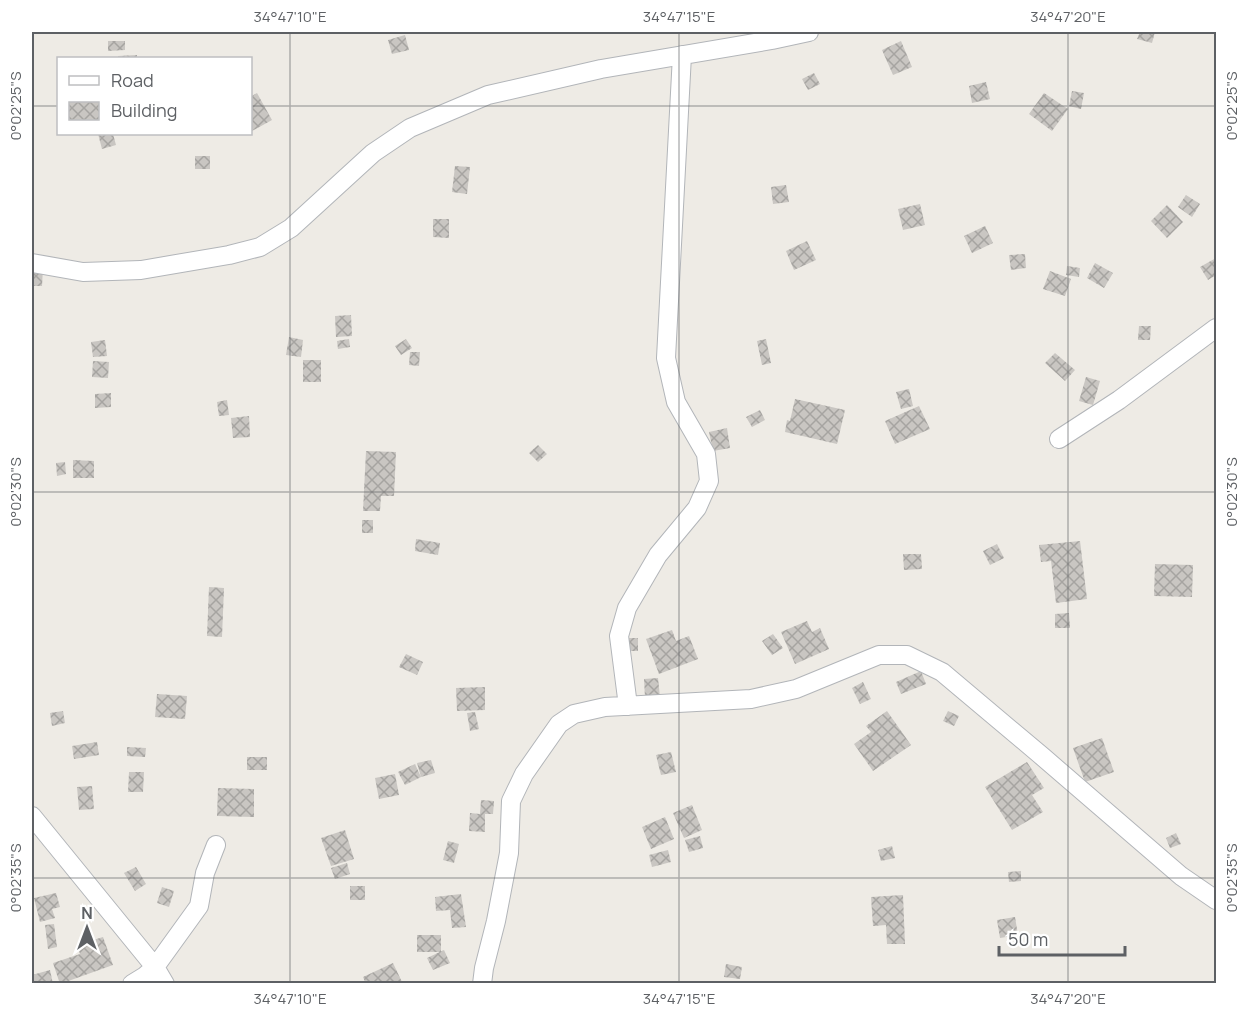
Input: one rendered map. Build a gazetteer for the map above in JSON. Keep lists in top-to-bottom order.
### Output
{
  "legend": ["Road", "Building"],
  "scale_bar": "50 m",
  "north": "top",
  "coordinates": [
    "34°47'10\"E",
    "34°47'15\"E",
    "34°47'20\"E",
    "0°02'25\"S",
    "0°02'30\"S",
    "0°02'35\"S"
  ]
}
